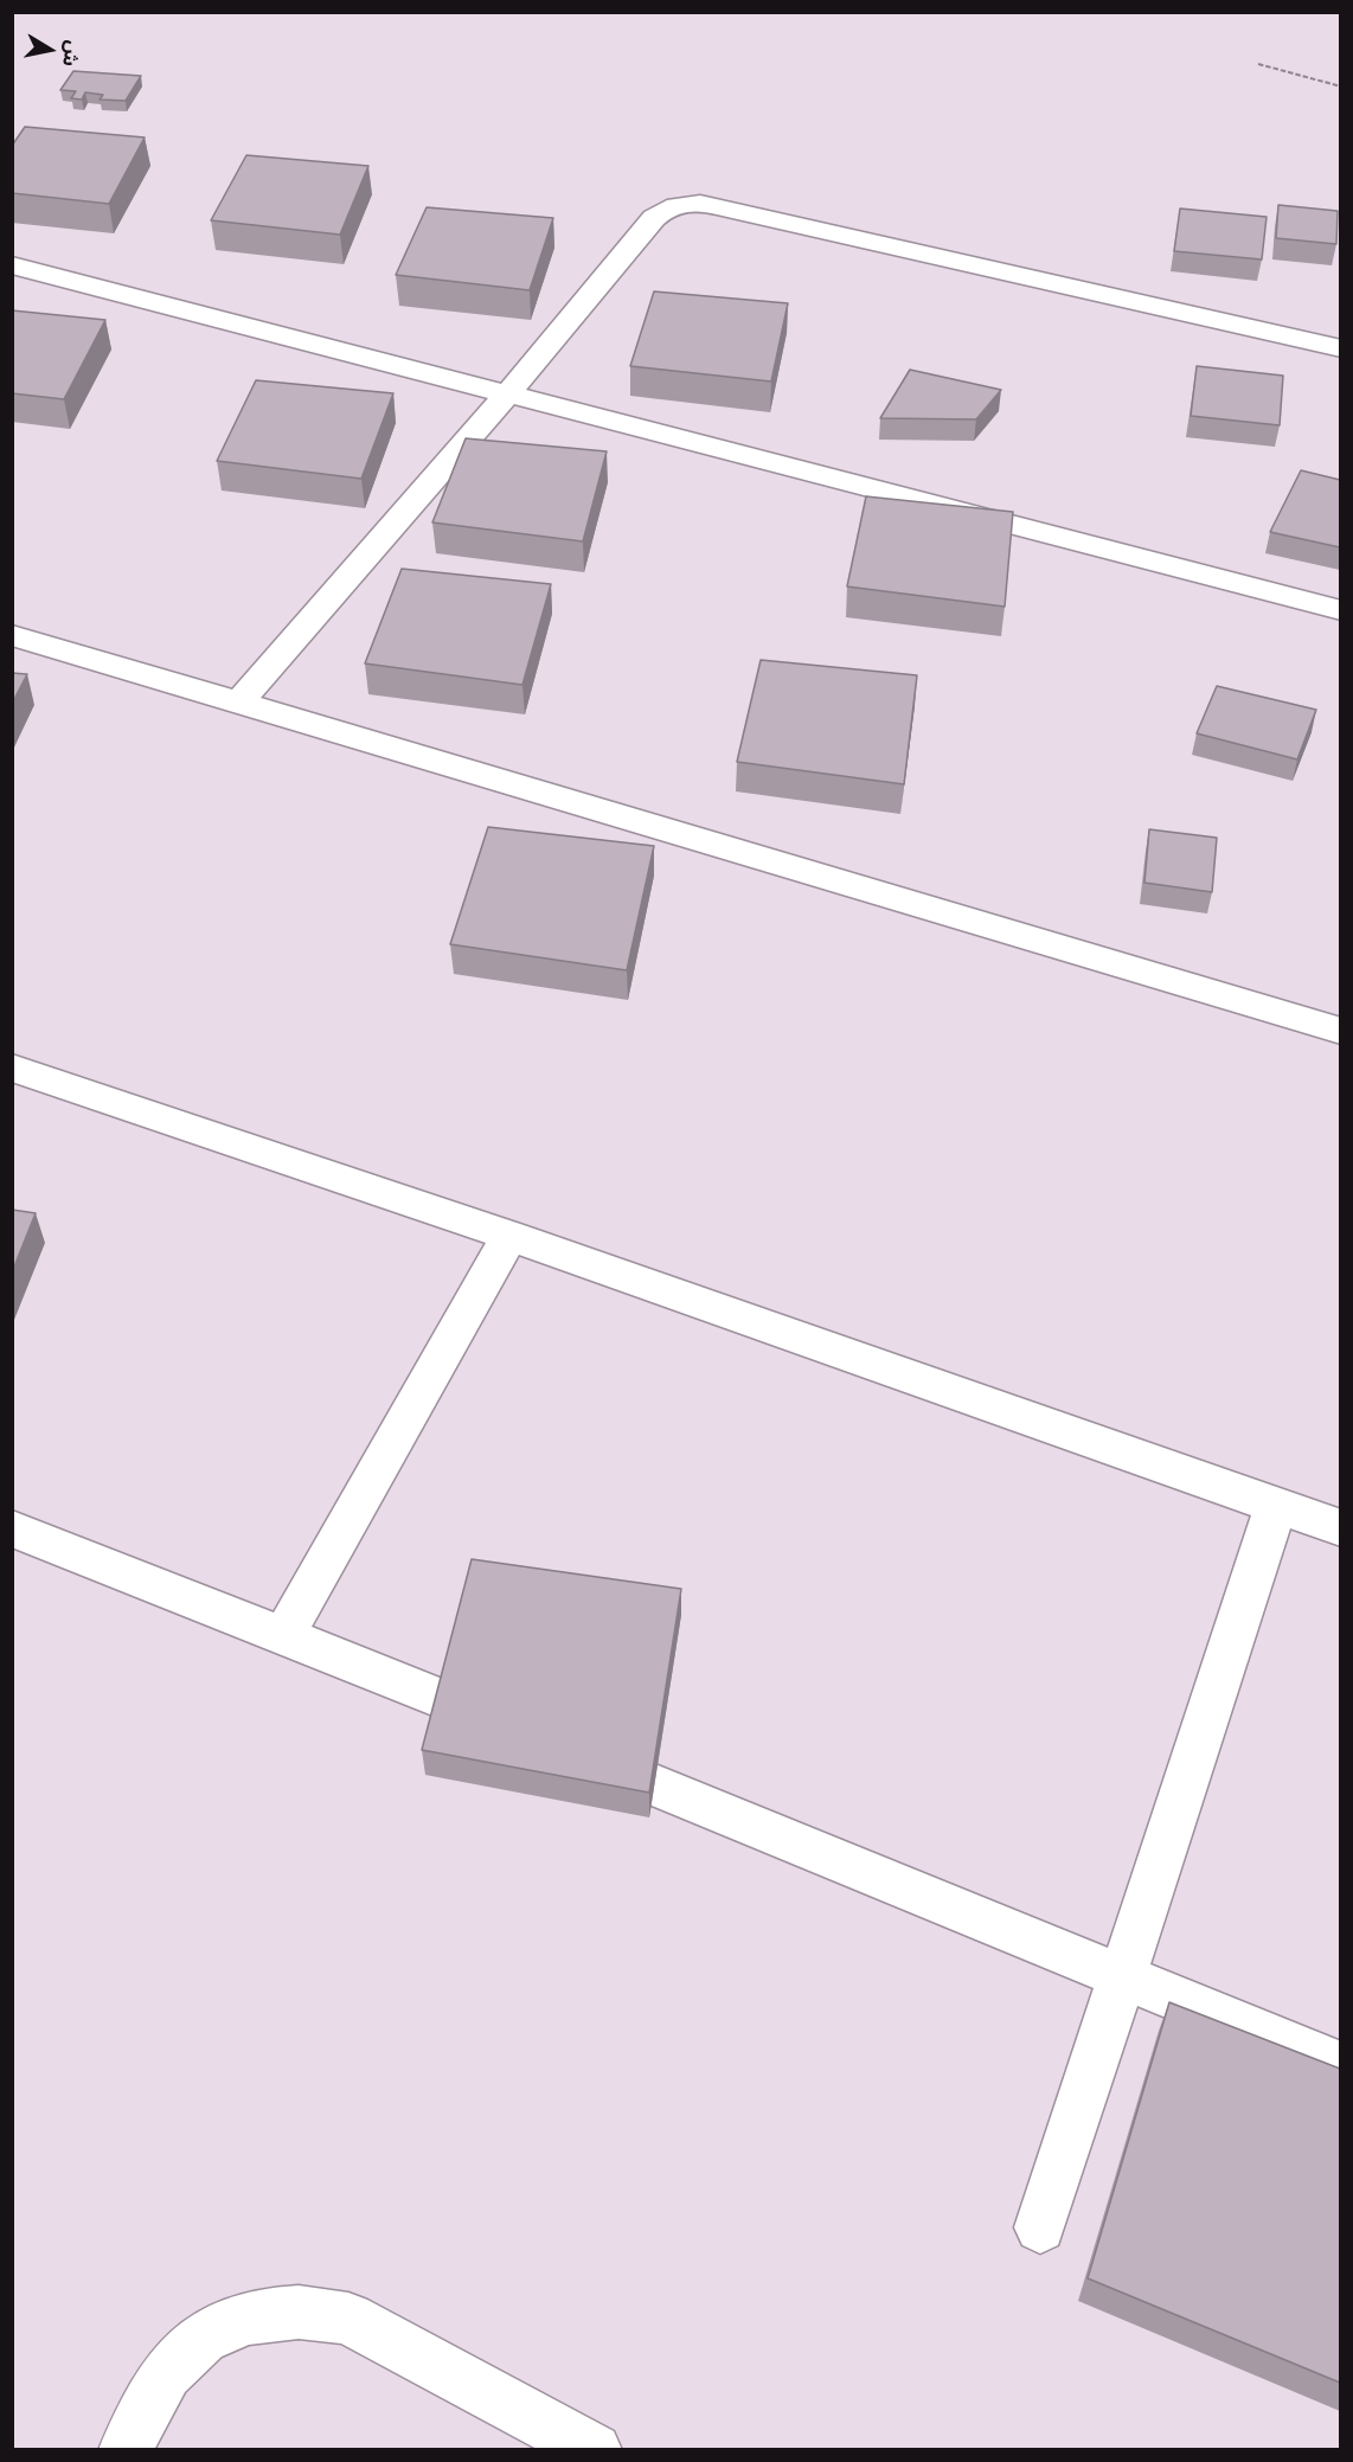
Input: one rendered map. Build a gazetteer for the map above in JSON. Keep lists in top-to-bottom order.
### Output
{
  "north": "right"
}
